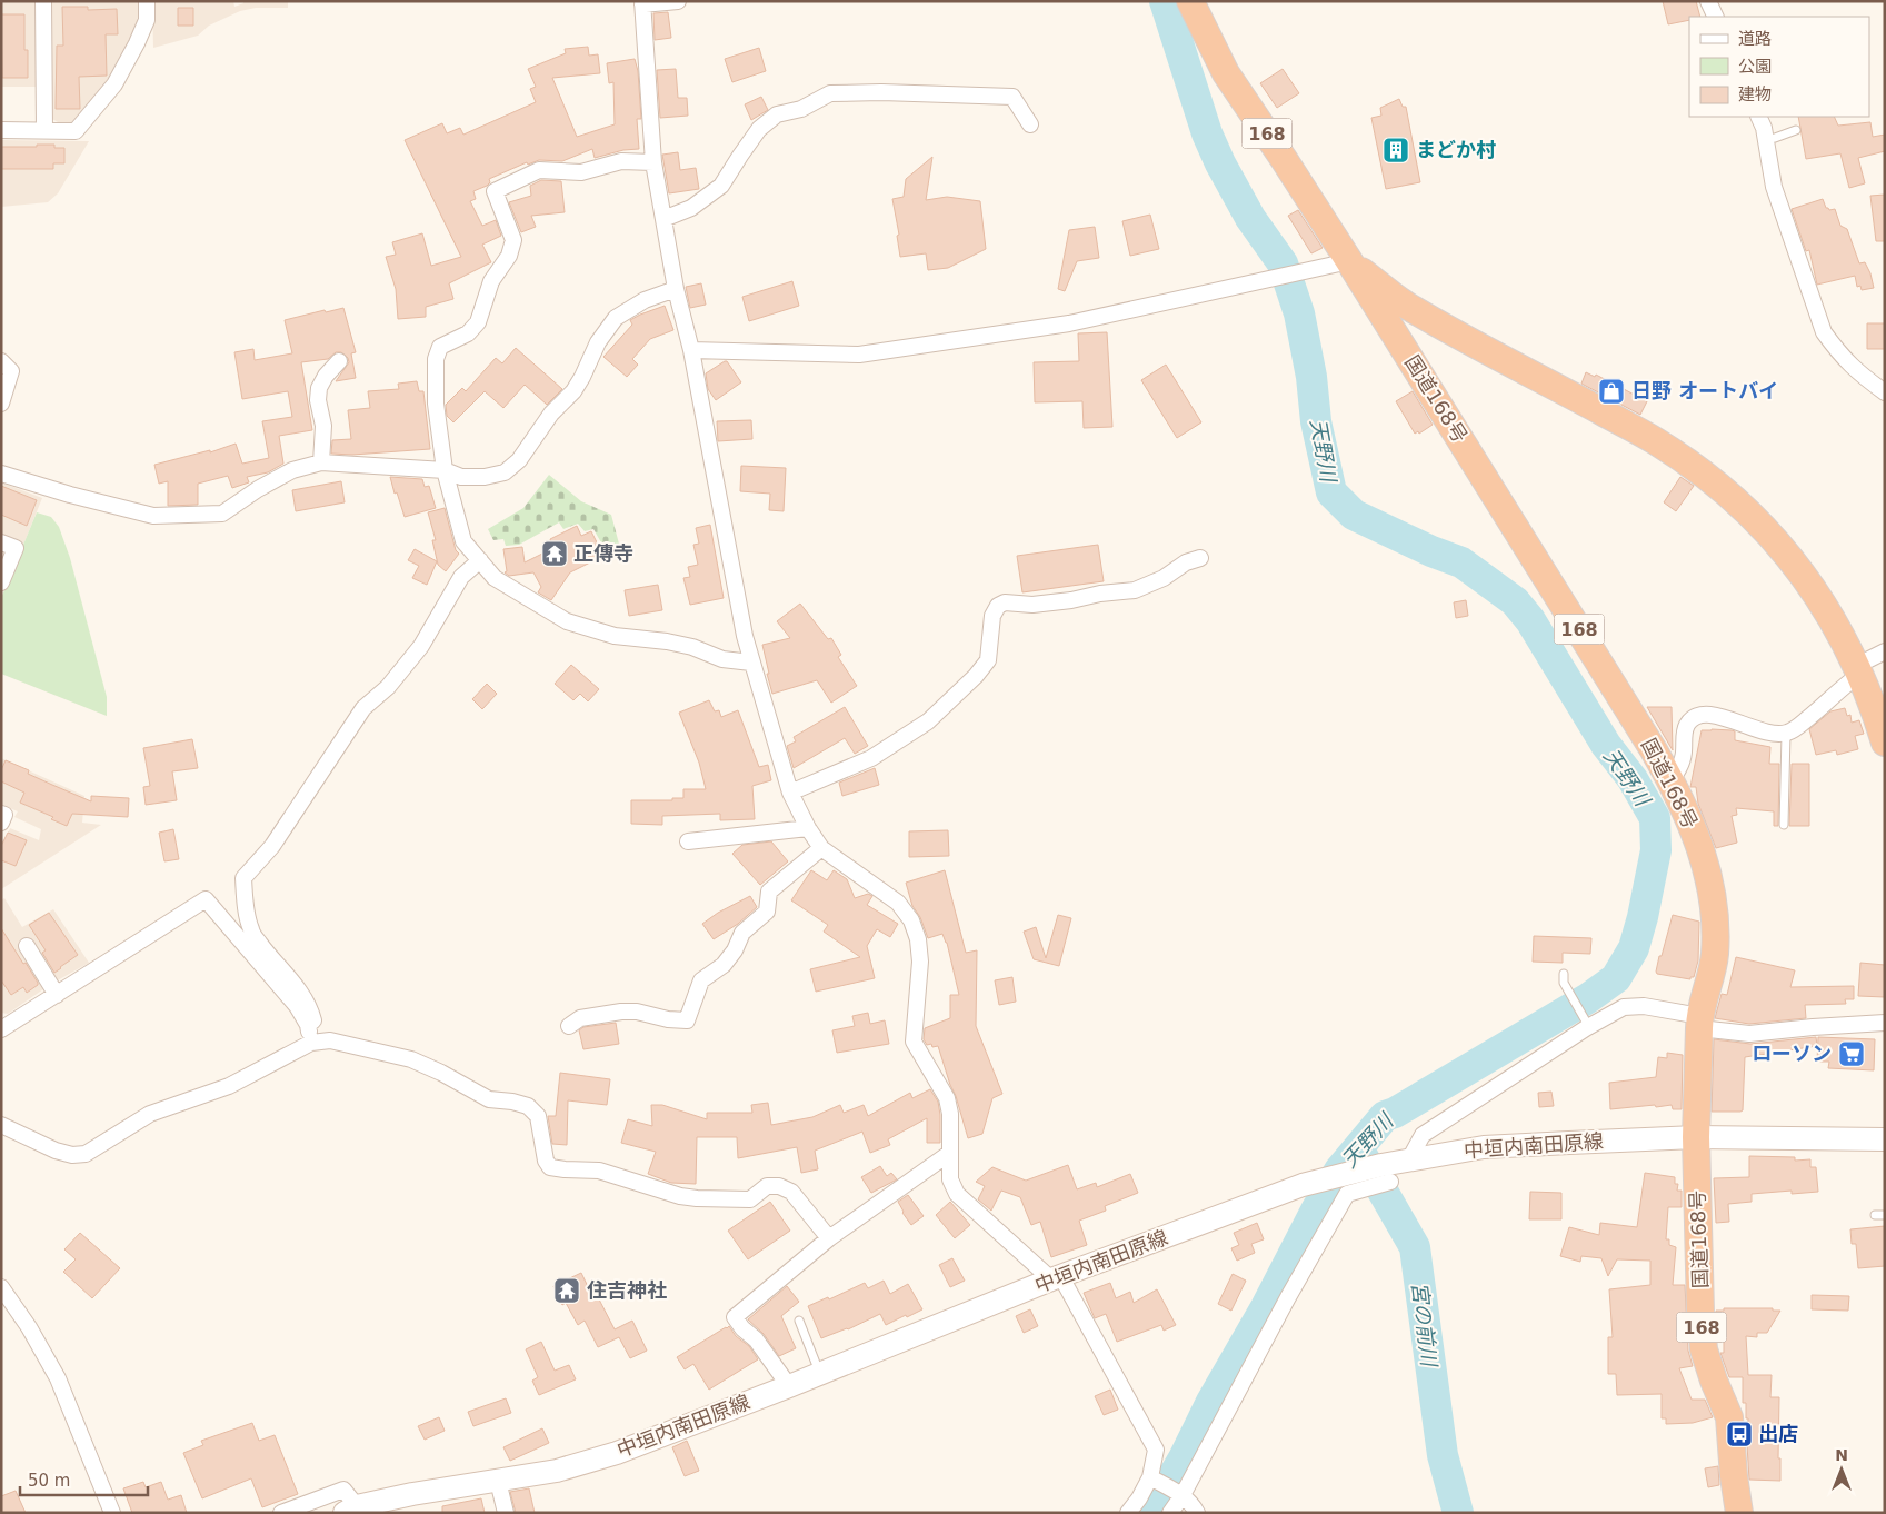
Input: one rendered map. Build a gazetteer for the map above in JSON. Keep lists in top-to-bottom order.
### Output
{
  "streets": {
    "highway": ["168", "国道168号"],
    "main road": ["中垣内南田原線"]
  },
  "crossings": [
    ["国道168号", "中垣内南田原線"]
  ],
  "water": ["天野川", "宮の前川"],
  "places": {
    "building": ["まどか村"],
    "shop": ["日野 オートバイ"],
    "temple": ["正傳寺", "住吉神社"],
    "supermarket": ["ローソン"],
    "bus stop": ["出店"]
  },
  "legend": ["道路", "公園", "建物"],
  "scale_bar": "50 m",
  "north": "top"
}
